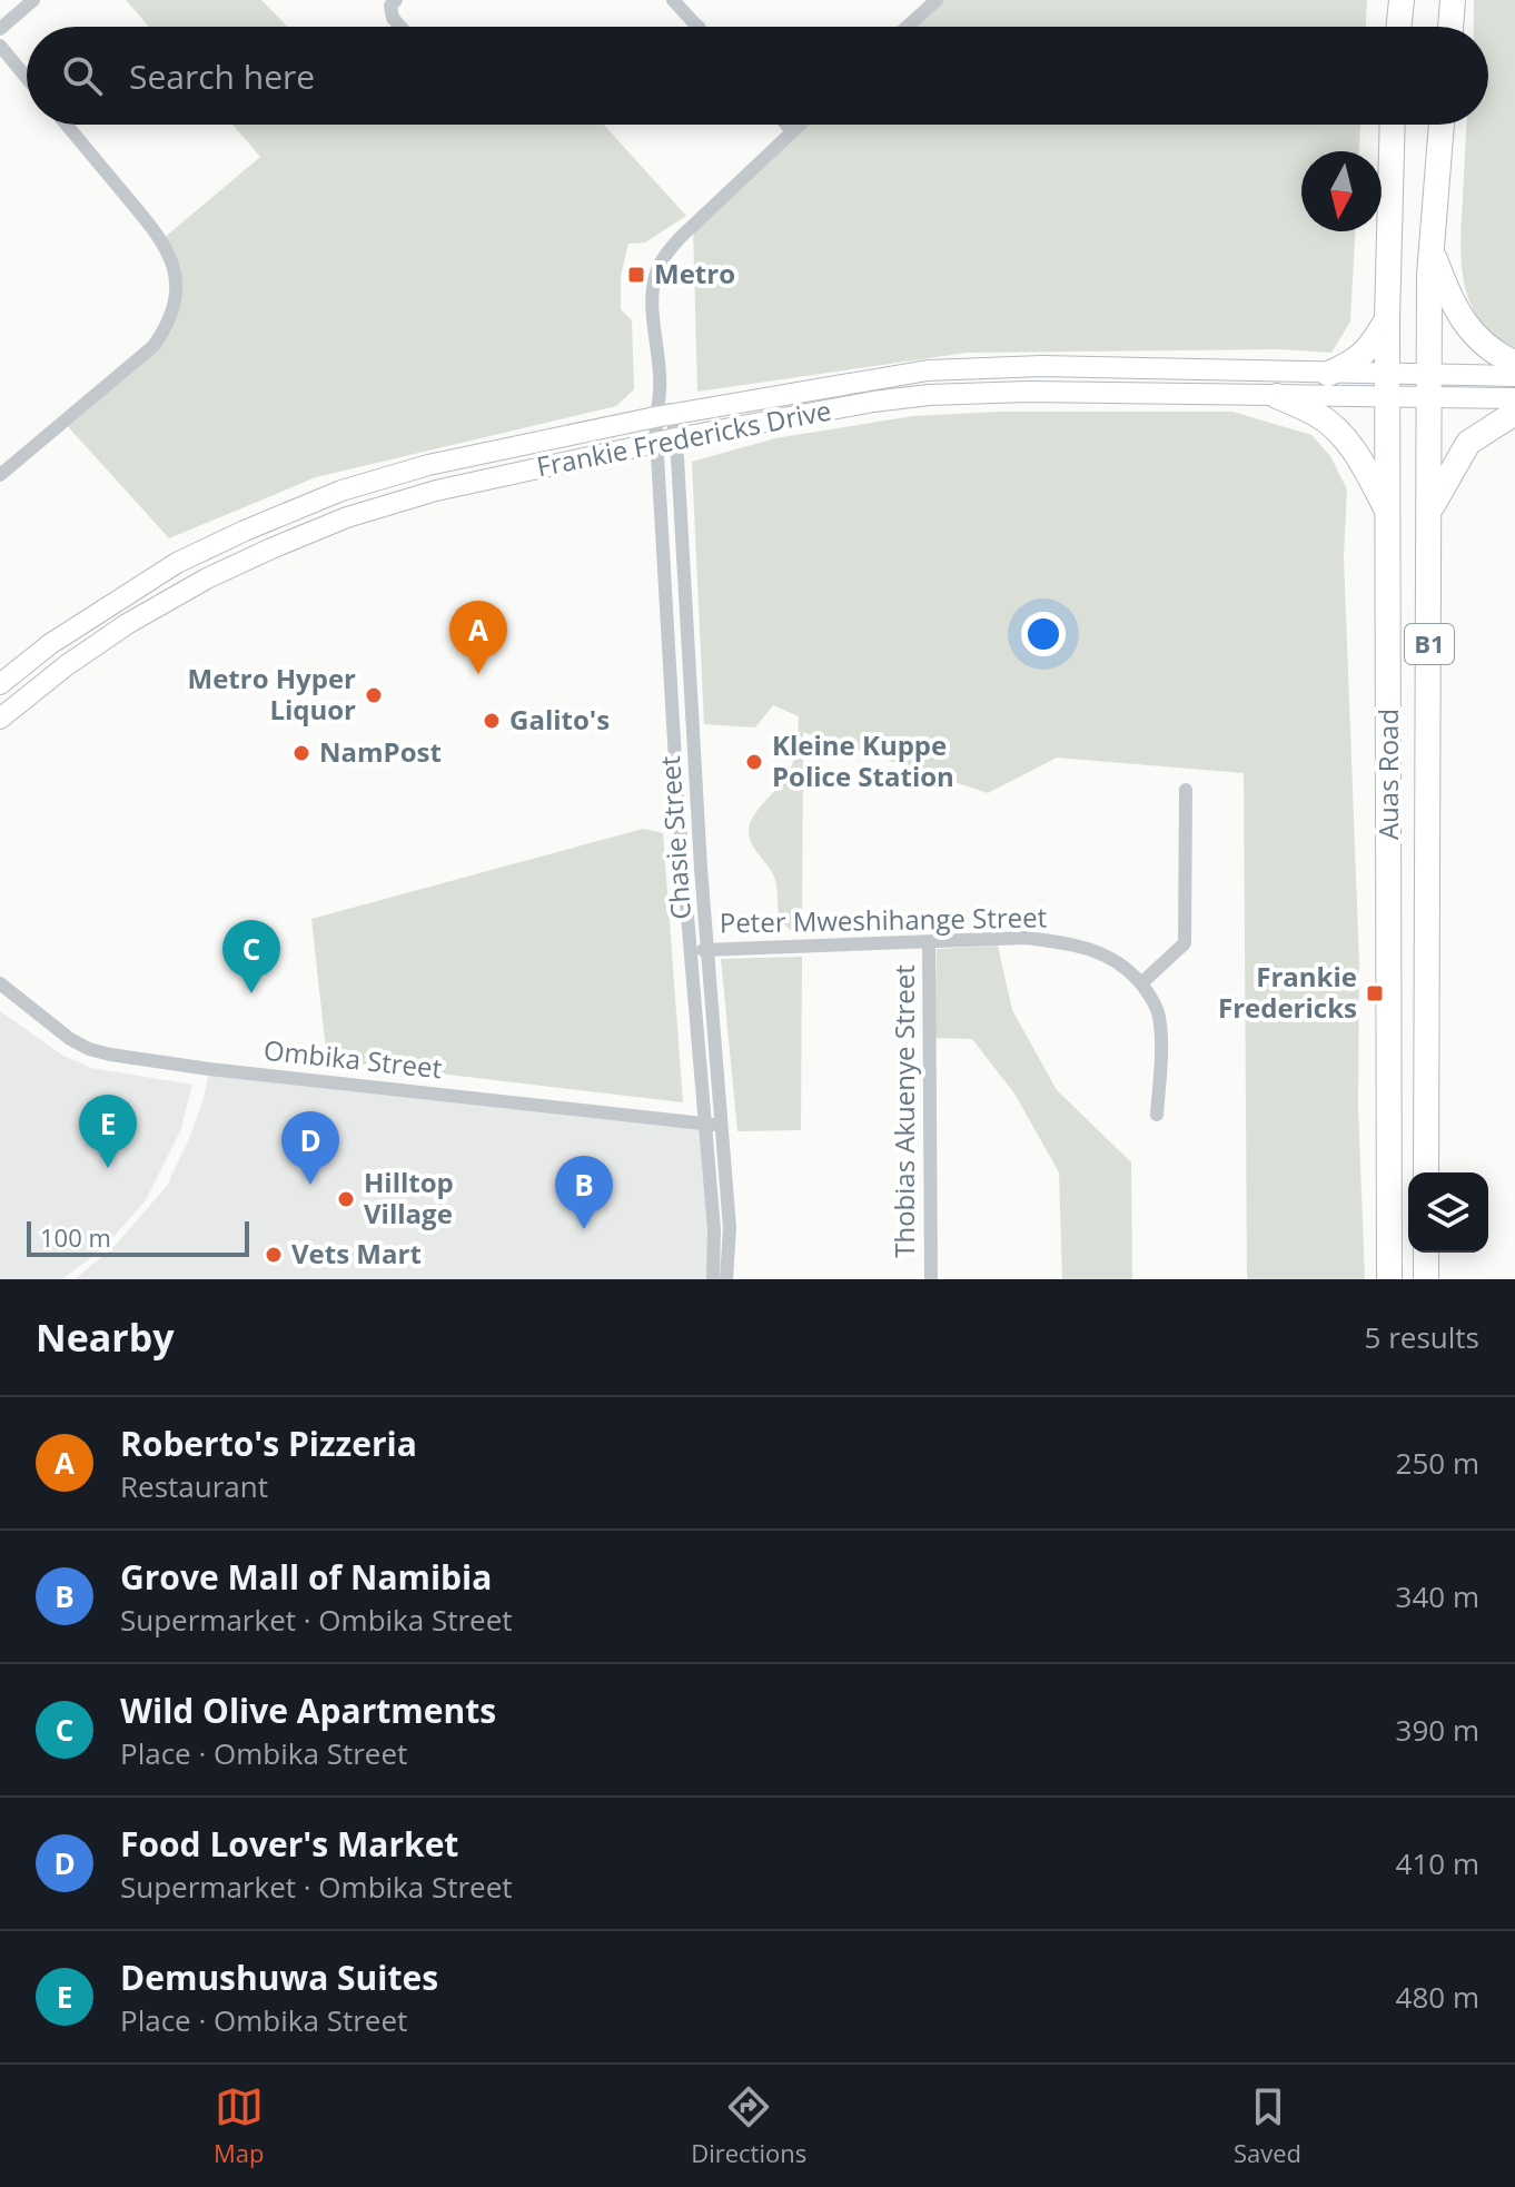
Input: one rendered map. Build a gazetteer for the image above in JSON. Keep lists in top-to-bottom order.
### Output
{
  "streets": {
    "highway": ["B1", "Auas Road"],
    "main road": ["Frankie Fredericks Drive"],
    "street": [
      "Chasie Street",
      "Peter Mweshihange Street",
      "Ombika Street",
      "Thobias Akuenye Street"
    ]
  },
  "crossings": [
    ["Frankie Fredericks Drive", "Auas Road"],
    ["Frankie Fredericks Drive", "Chasie Street"],
    ["Chasie Street", "Peter Mweshihange Street"],
    ["Chasie Street", "Ombika Street"],
    ["Peter Mweshihange Street", "Thobias Akuenye Street"]
  ],
  "places": {
    "transit": ["Metro", "Frankie Fredericks"],
    "other": [
      "Metro Hyper Liquor",
      "Galito's",
      "NamPost",
      "Kleine Kuppe Police Station",
      "Hilltop Village",
      "Vets Mart"
    ]
  },
  "scale_bar": "100 m",
  "north": "bottom",
  "page": {
    "search": "Search here",
    "pins": [
      "A",
      "C",
      "E",
      "D",
      "B"
    ],
    "scale": "100 m",
    "heading": ["Nearby", "5 results"],
    "list": [
      {
        "mark": "A",
        "name": "Roberto's Pizzeria",
        "note": "Restaurant",
        "value": "250 m"
      },
      {
        "mark": "B",
        "name": "Grove Mall of Namibia",
        "note": "Supermarket · Ombika Street",
        "value": "340 m"
      },
      {
        "mark": "C",
        "name": "Wild Olive Apartments",
        "note": "Place · Ombika Street",
        "value": "390 m"
      },
      {
        "mark": "D",
        "name": "Food Lover's Market",
        "note": "Supermarket · Ombika Street",
        "value": "410 m"
      },
      {
        "mark": "E",
        "name": "Demushuwa Suites",
        "note": "Place · Ombika Street",
        "value": "480 m"
      }
    ],
    "nav": ["Map", "Directions", "Saved"]
  }
}
